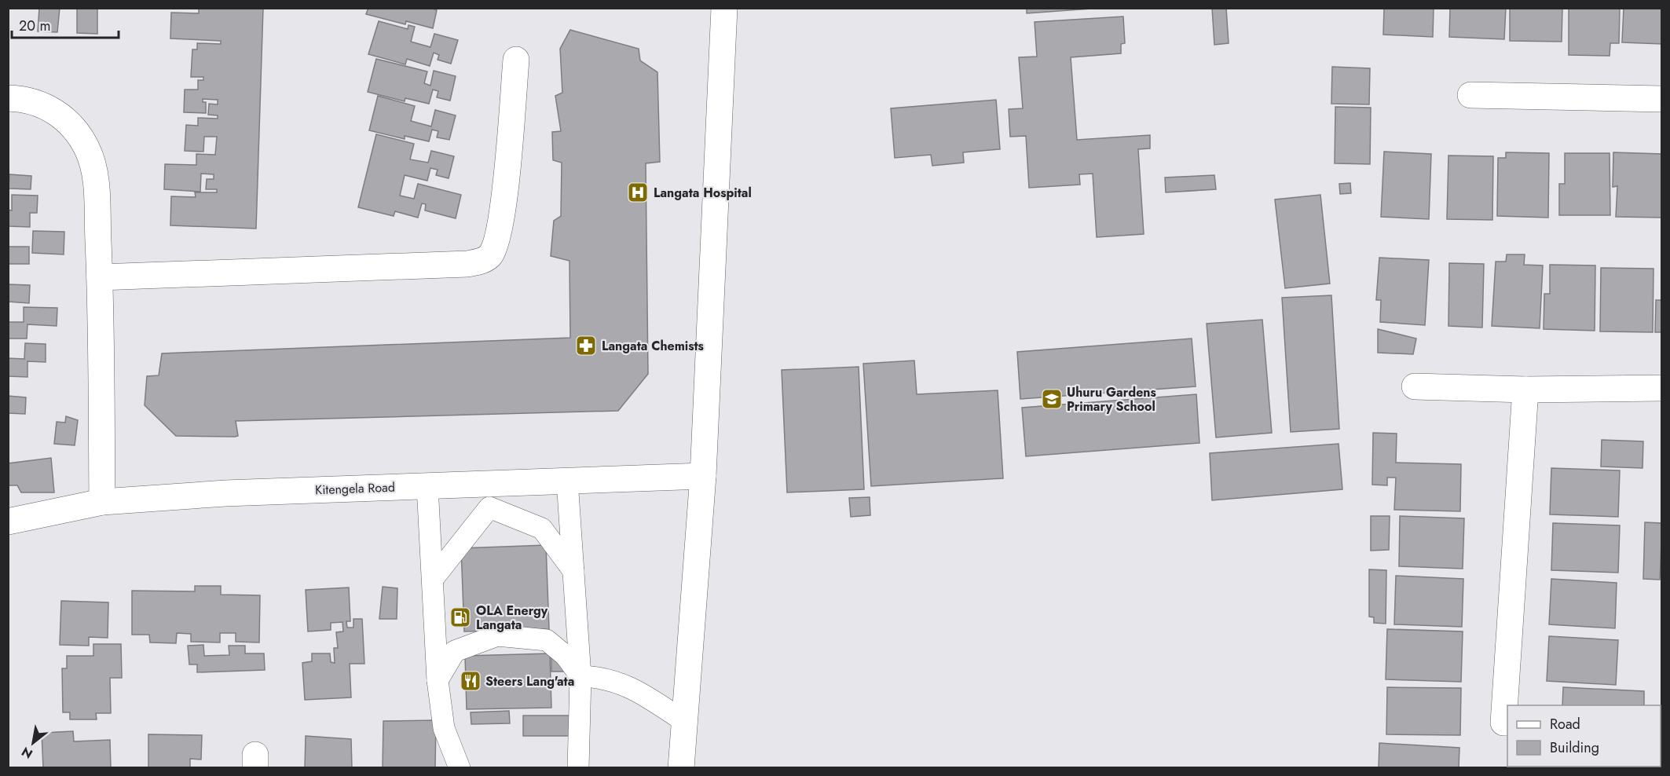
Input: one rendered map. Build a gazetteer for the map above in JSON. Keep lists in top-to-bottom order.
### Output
{
  "streets": {
    "street": ["Kitengela Road"]
  },
  "places": {
    "hospital": ["Langata Hospital"],
    "pharmacy": ["Langata Chemists"],
    "school or university": ["Uhuru Gardens Primary School"],
    "fuel station": ["OLA Energy Langata"],
    "restaurant": ["Steers Lang'ata"]
  },
  "legend": ["Road", "Building"],
  "scale_bar": "20 m",
  "north": "bottom left"
}
